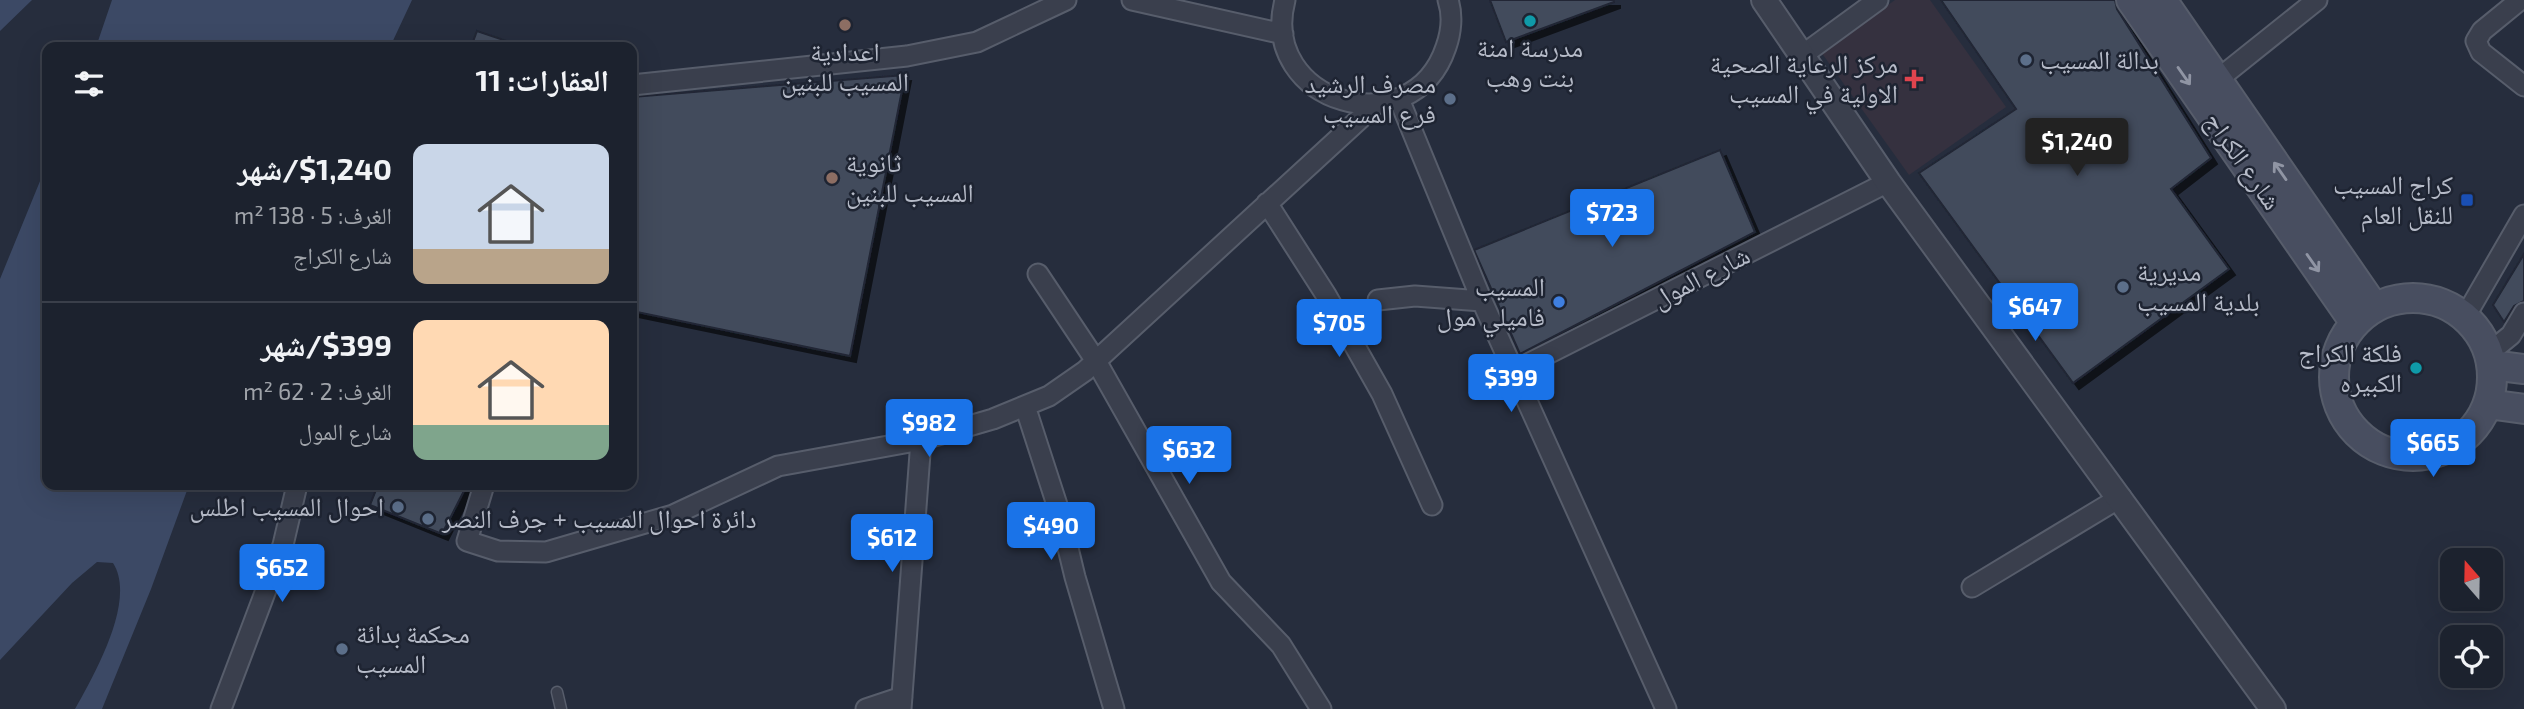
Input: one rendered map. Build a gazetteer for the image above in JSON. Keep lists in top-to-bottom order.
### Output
{
  "streets": {
    "main road": ["شارع الكراج"],
    "street": ["شارع المول"]
  },
  "places": {
    "other": [
      "مدرسة امنة بنت وهب",
      "اعدادية المسيب للبنين",
      "بدالة المسيب",
      "مصرف الرشيد فرع المسيب",
      "ثانوية المسيب للبنين",
      "مديرية بلدية المسيب",
      "المسيب فاميلي مول",
      "فلكة الكراج الكبيره",
      "احوال المسيب اطلس",
      "دائرة احوال المسيب + جرف النصر",
      "محكمة بدائة المسيب"
    ],
    "health": ["مركز الرعاية الصحية الاولية في المسيب"],
    "transit": ["كراج المسيب للنقل العام"]
  },
  "north": "top",
  "page": {
    "heading": "العقارات: 11",
    "price": [
      "$1,240",
      "$723",
      "$647",
      "$705",
      "$399",
      "$982",
      "$665",
      "$632",
      "$490",
      "$612",
      "$652"
    ],
    "list": [
      {
        "name": "$1,240/شهر",
        "note": "الغرف: 5 · 138 m² · شارع الكراج"
      },
      {
        "name": "$399/شهر",
        "note": "الغرف: 2 · 62 m² · شارع المول"
      }
    ]
  }
}
